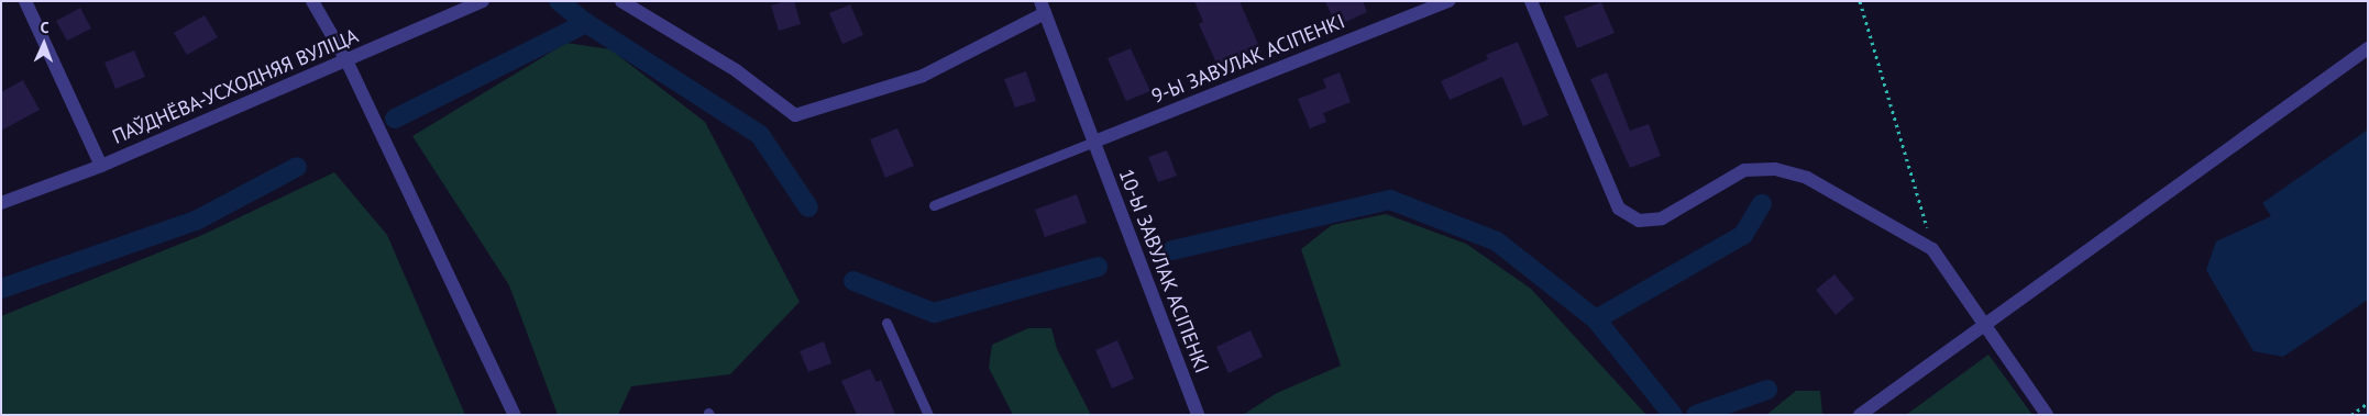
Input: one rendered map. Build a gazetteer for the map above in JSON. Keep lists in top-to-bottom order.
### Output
{
  "streets": {
    "street": ["9-Ы ЗАВУЛАК АСІПЕНКІ", "ПАЎДНЁВА-УСХОДНЯЯ ВУЛІЦА", "10-Ы ЗАВУЛАК АСІПЕНКІ"]
  },
  "crossings": [
    ["9-Ы ЗАВУЛАК АСІПЕНКІ", "10-Ы ЗАВУЛАК АСІПЕНКІ"]
  ],
  "north": "top"
}
